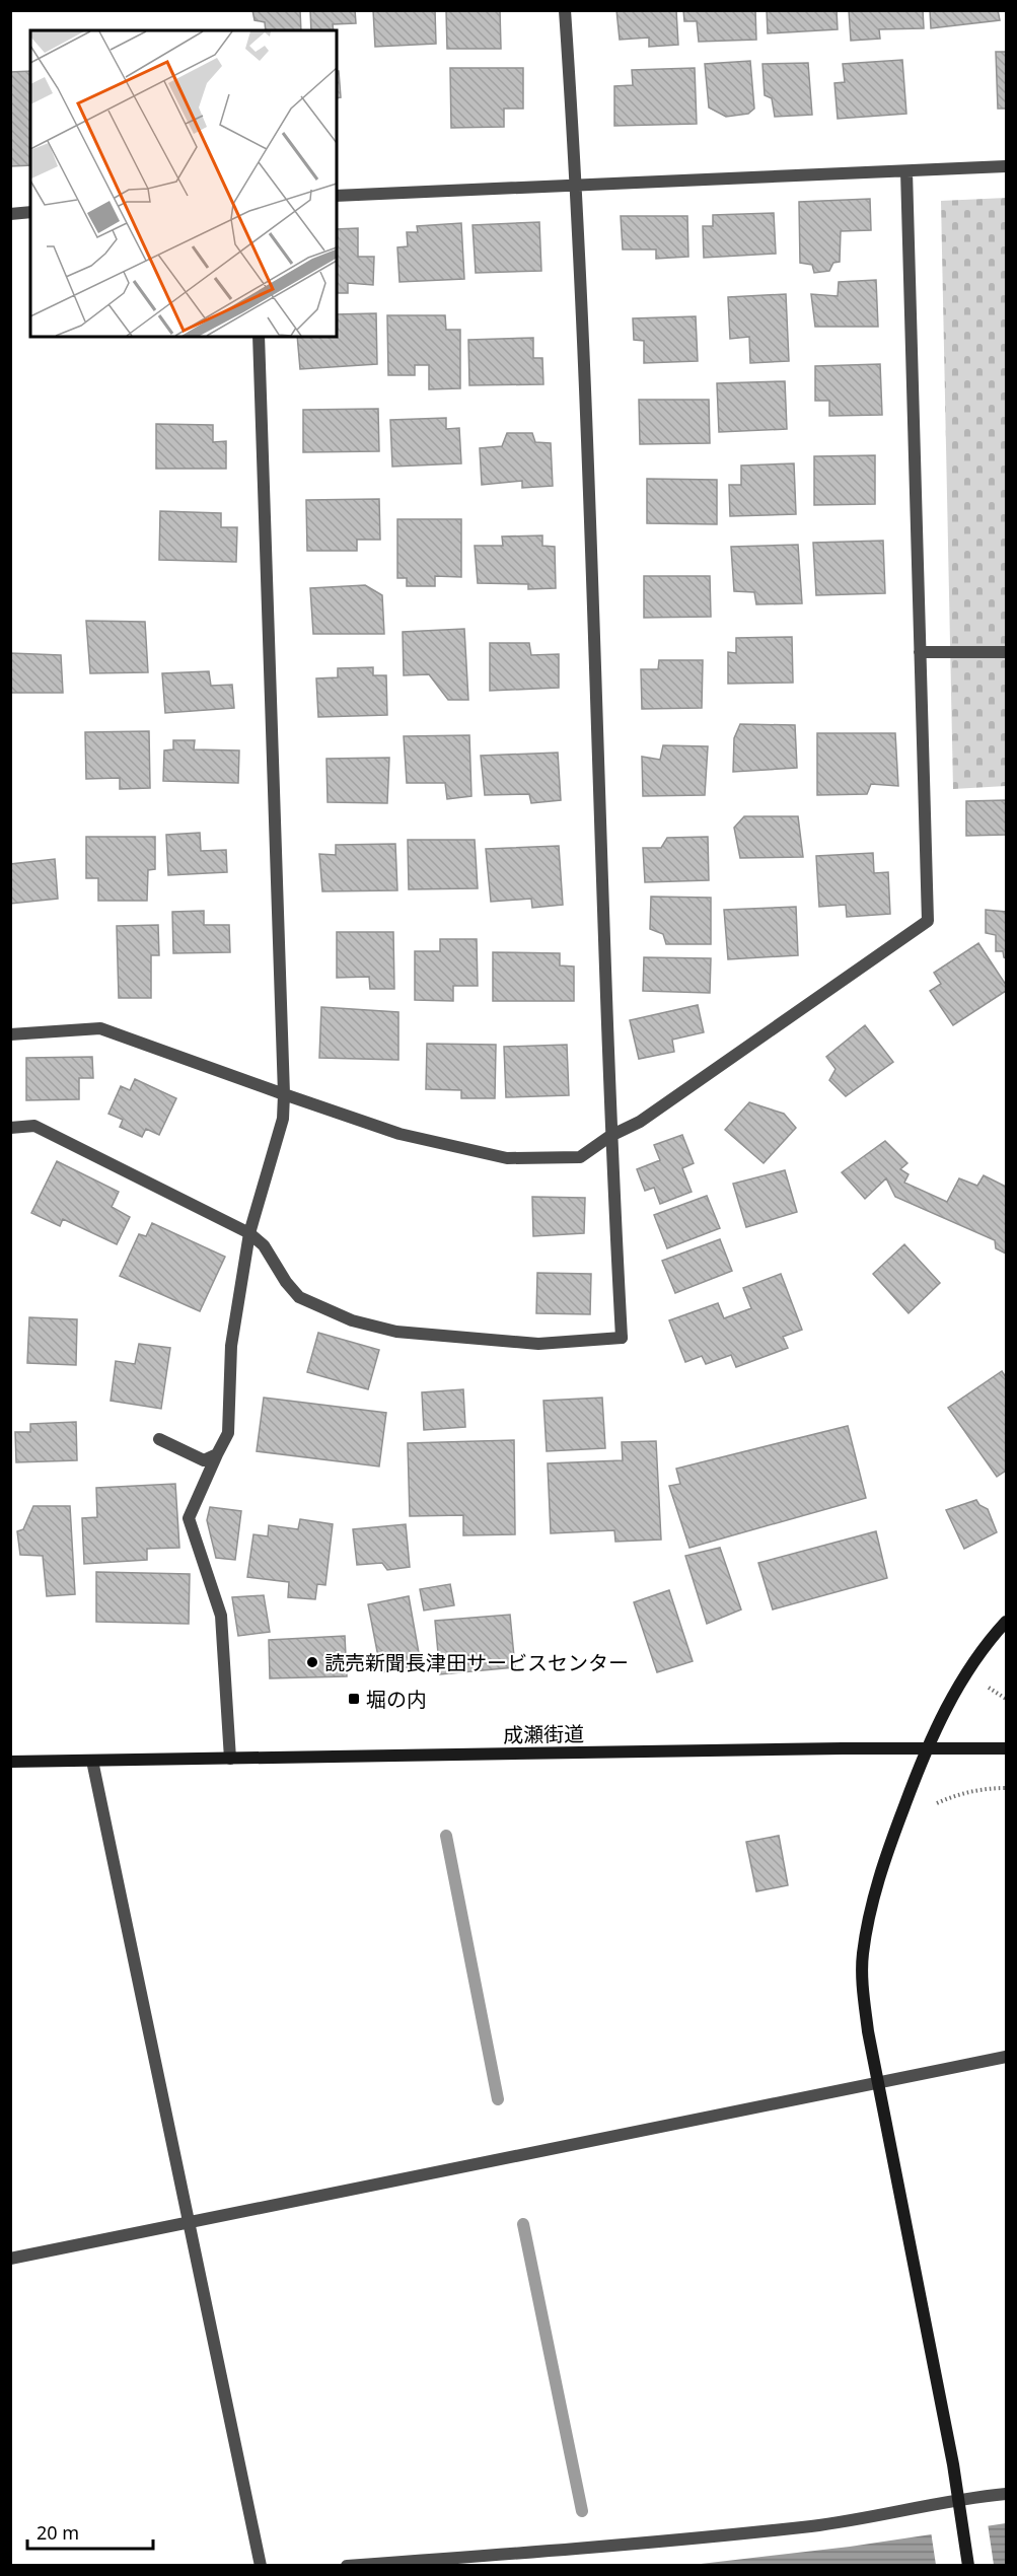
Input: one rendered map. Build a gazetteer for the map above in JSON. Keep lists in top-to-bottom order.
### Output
{
  "streets": {
    "main road": ["成瀬街道"]
  },
  "places": {
    "other": ["読売新聞長津田サービスセンター"],
    "transit": ["堀の内"]
  },
  "scale_bar": "20 m"
}
